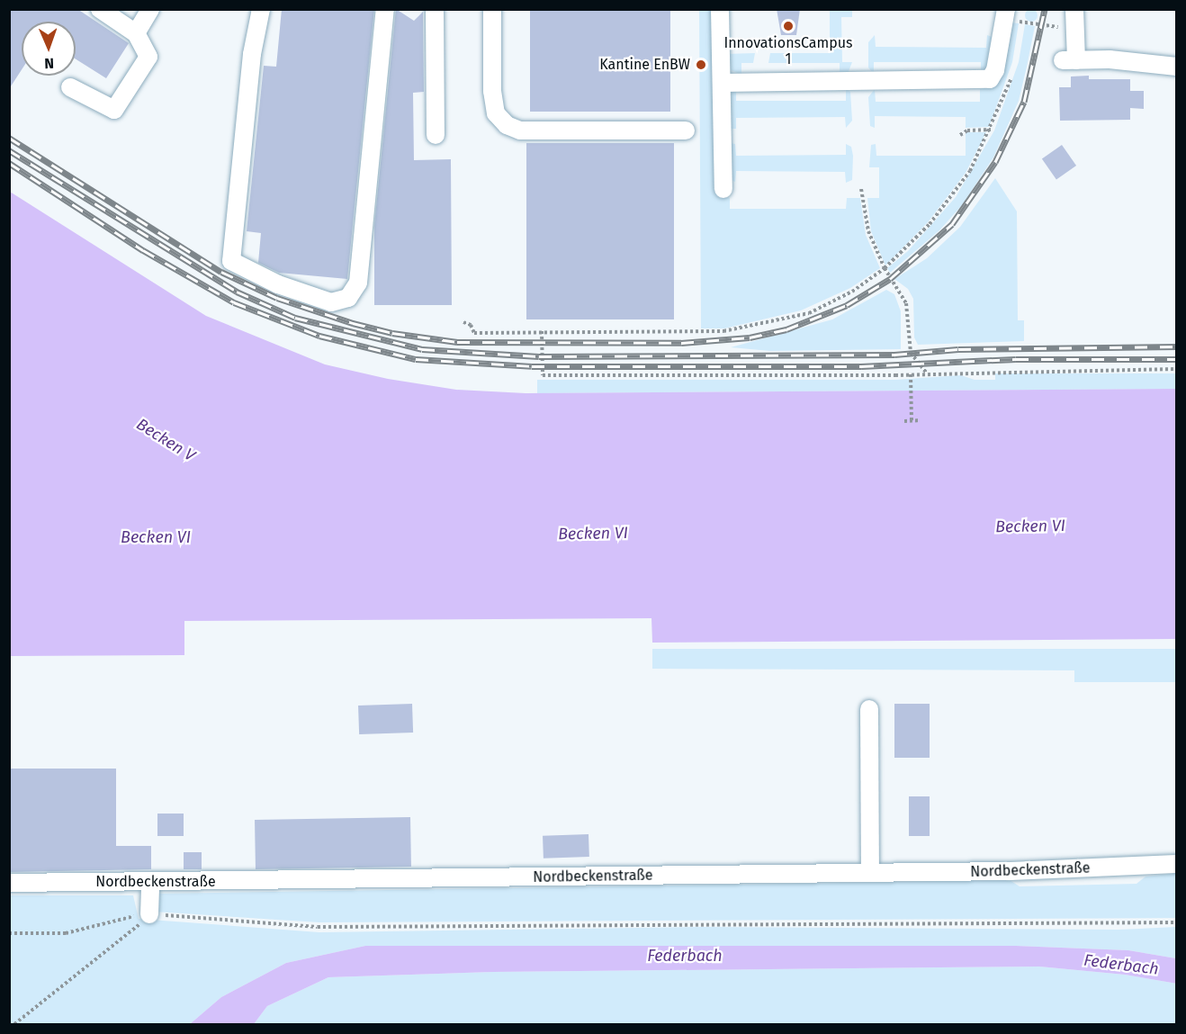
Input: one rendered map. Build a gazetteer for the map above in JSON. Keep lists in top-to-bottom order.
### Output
{
  "streets": {
    "street": ["Nordbeckenstraße"]
  },
  "water": ["Becken V", "Becken VI", "Federbach"],
  "places": ["InnovationsCampus 1", "Kantine EnBW"],
  "north": "bottom"
}
